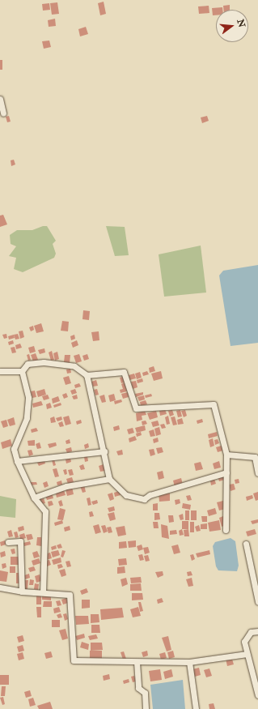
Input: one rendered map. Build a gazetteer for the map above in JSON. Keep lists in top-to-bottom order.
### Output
{
  "north": "right"
}
